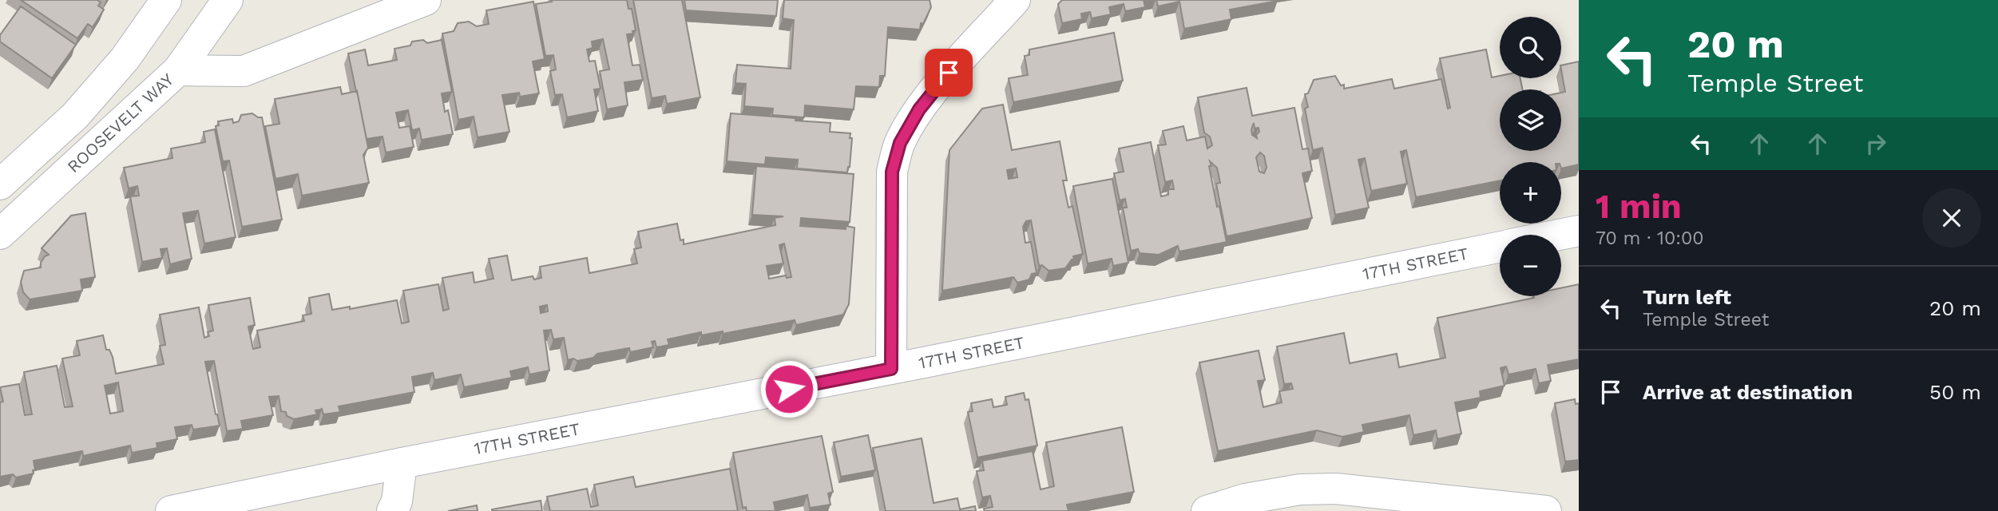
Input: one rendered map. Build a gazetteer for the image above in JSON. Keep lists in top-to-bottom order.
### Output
{
  "streets": {
    "street": ["ROOSEVELT WAY", "17TH STREET"]
  },
  "page": {
    "turn": ["20 m", "Temple Street"],
    "map_buttons": ["+", "−"],
    "heading": ["1 min", "70 m · 10:00"],
    "list": [
      {
        "name": "Turn left",
        "note": "Temple Street",
        "value": "20 m"
      },
      {
        "name": "Arrive at destination",
        "value": "50 m"
      }
    ]
  }
}
